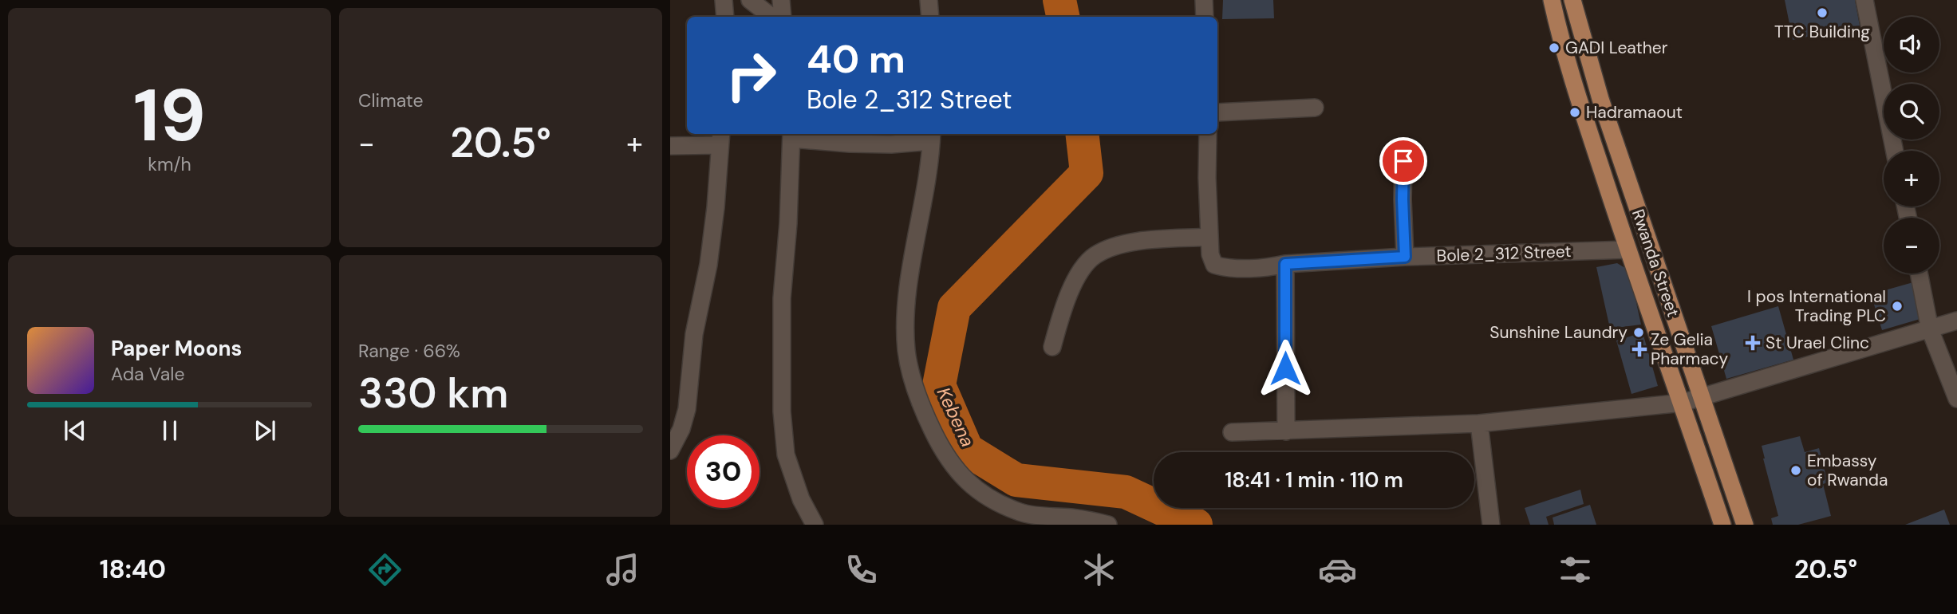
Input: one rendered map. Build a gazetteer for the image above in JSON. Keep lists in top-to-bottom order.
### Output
{
  "streets": {
    "main road": ["Rwanda Street"],
    "street": ["Bole 2_312 Street"]
  },
  "crossings": [
    ["Bole 2_312 Street", "Rwanda Street"]
  ],
  "water": ["Kebena"],
  "places": {
    "other": [
      "TTC Building",
      "GADI Leather",
      "Hadramaout",
      "I pos International Trading PLC",
      "Sunshine Laundry",
      "Embassy of Rwanda"
    ],
    "health": ["St Urael Clinc", "Ze Gelia Pharmacy"]
  },
  "page": {
    "tile": [
      ["19", "km/h"],
      "Climate",
      ["Range · 66%", "330 km"]
    ],
    "map_buttons": ["+", "−"],
    "turn": ["40 m", "Bole 2_312 Street"],
    "heat": ["−", "20.5°", "+"],
    "song": ["Paper Moons", "Ada Vale"],
    "limit": "30",
    "trip": "18:41 · 1 min · 110 m",
    "tabs": ["18:40", "20.5°"]
  }
}
